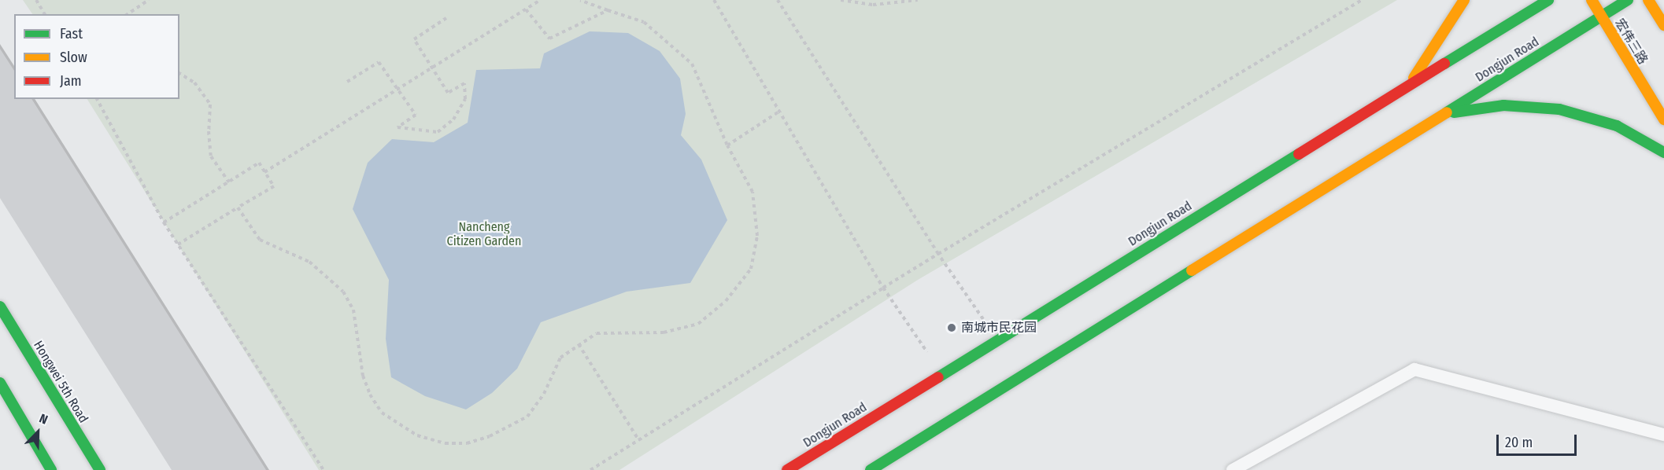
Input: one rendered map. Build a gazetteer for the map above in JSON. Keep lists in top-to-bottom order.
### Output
{
  "streets": {
    "street": ["宏伟三路", "Dongjun Road", "Hongwei 5th Road"]
  },
  "crossings": [
    ["宏伟三路", "Dongjun Road"]
  ],
  "parks": ["Nancheng Citizen Garden"],
  "places": ["南城市民花园"],
  "legend": ["Fast", "Slow", "Jam"],
  "scale_bar": "20 m",
  "north": "top right"
}
